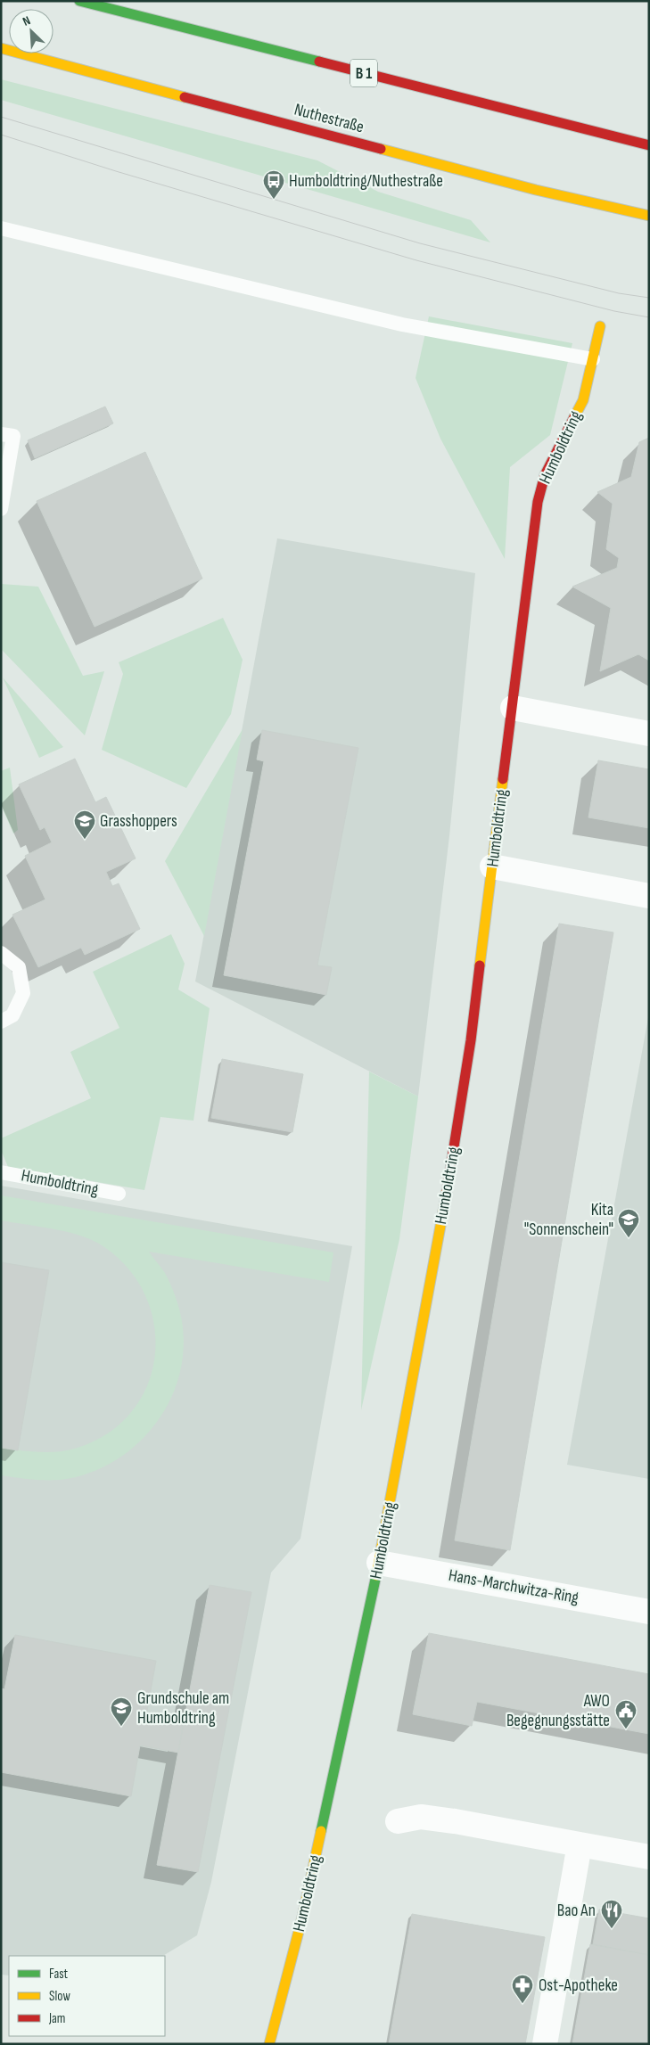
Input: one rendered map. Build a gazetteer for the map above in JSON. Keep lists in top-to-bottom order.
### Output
{
  "streets": {
    "main road": ["B 1", "Nuthestraße", "Humboldtring"],
    "street": ["Hans-Marchwitza-Ring"]
  },
  "crossings": [
    ["Humboldtring", "Hans-Marchwitza-Ring"]
  ],
  "places": {
    "bus stop": ["Humboldtring/Nuthestraße"],
    "school or university": ["Grasshoppers", "Kita \"Sonnenschein\"", "Grundschule am Humboldtring"],
    "public building": ["AWO Begegnungsstätte"],
    "restaurant": ["Bao An"],
    "pharmacy": ["Ost-Apotheke"]
  },
  "legend": ["Fast", "Slow", "Jam"],
  "north": "top left"
}
